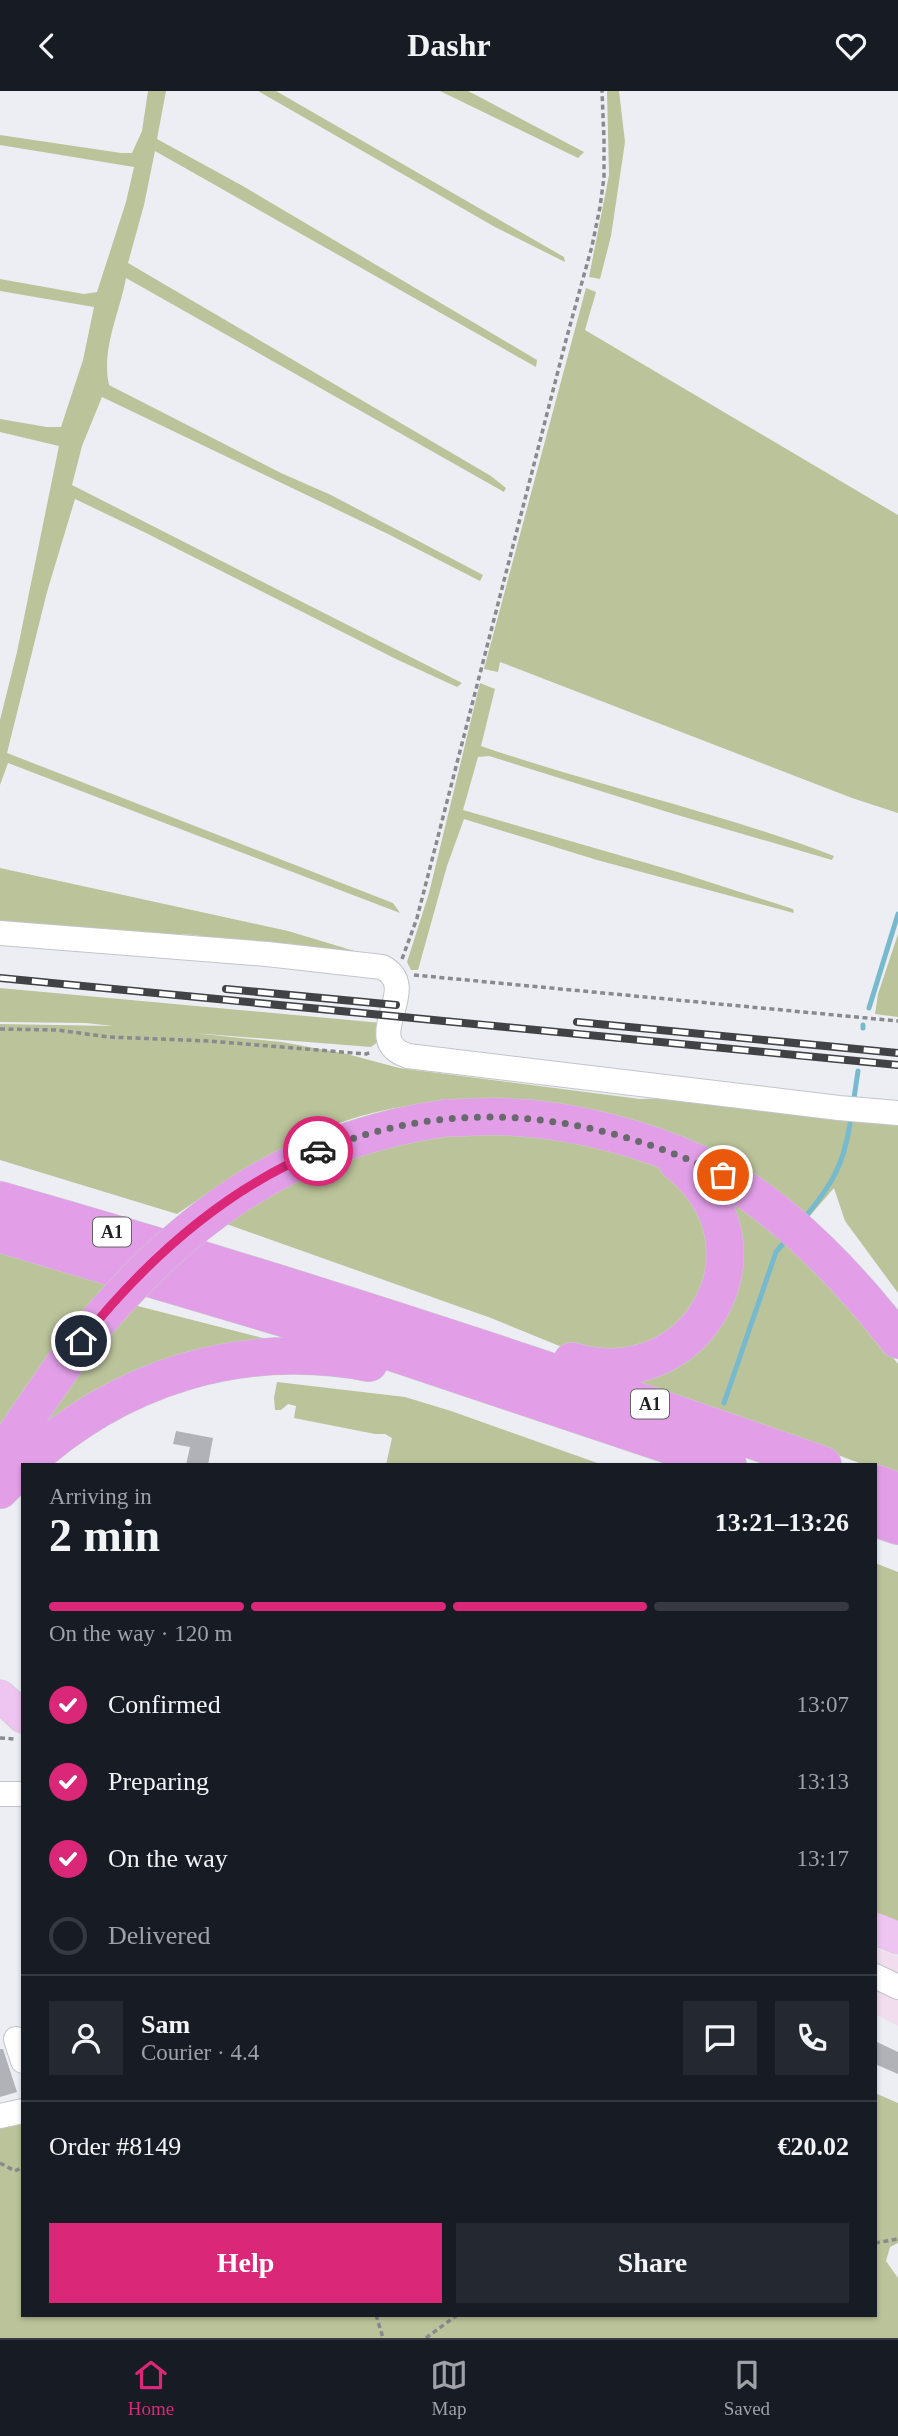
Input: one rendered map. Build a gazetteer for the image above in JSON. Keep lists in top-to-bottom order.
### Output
{
  "streets": {
    "highway": ["A1"]
  },
  "page": {
    "header": "Dashr",
    "heading": ["2 min", "Arriving in", "13:21–13:26"],
    "panel": [
      "Sam",
      "Courier · 4.4",
      "Order #8149",
      "€20.02"
    ],
    "bar": "On the way · 120 m",
    "list": [
      ["Confirmed", "13:07"],
      ["Preparing", "13:13"],
      ["On the way", "13:17"],
      "Delivered"
    ],
    "buttons": ["Help", "Share"],
    "tabs": ["Home", "Map", "Saved"]
  }
}
